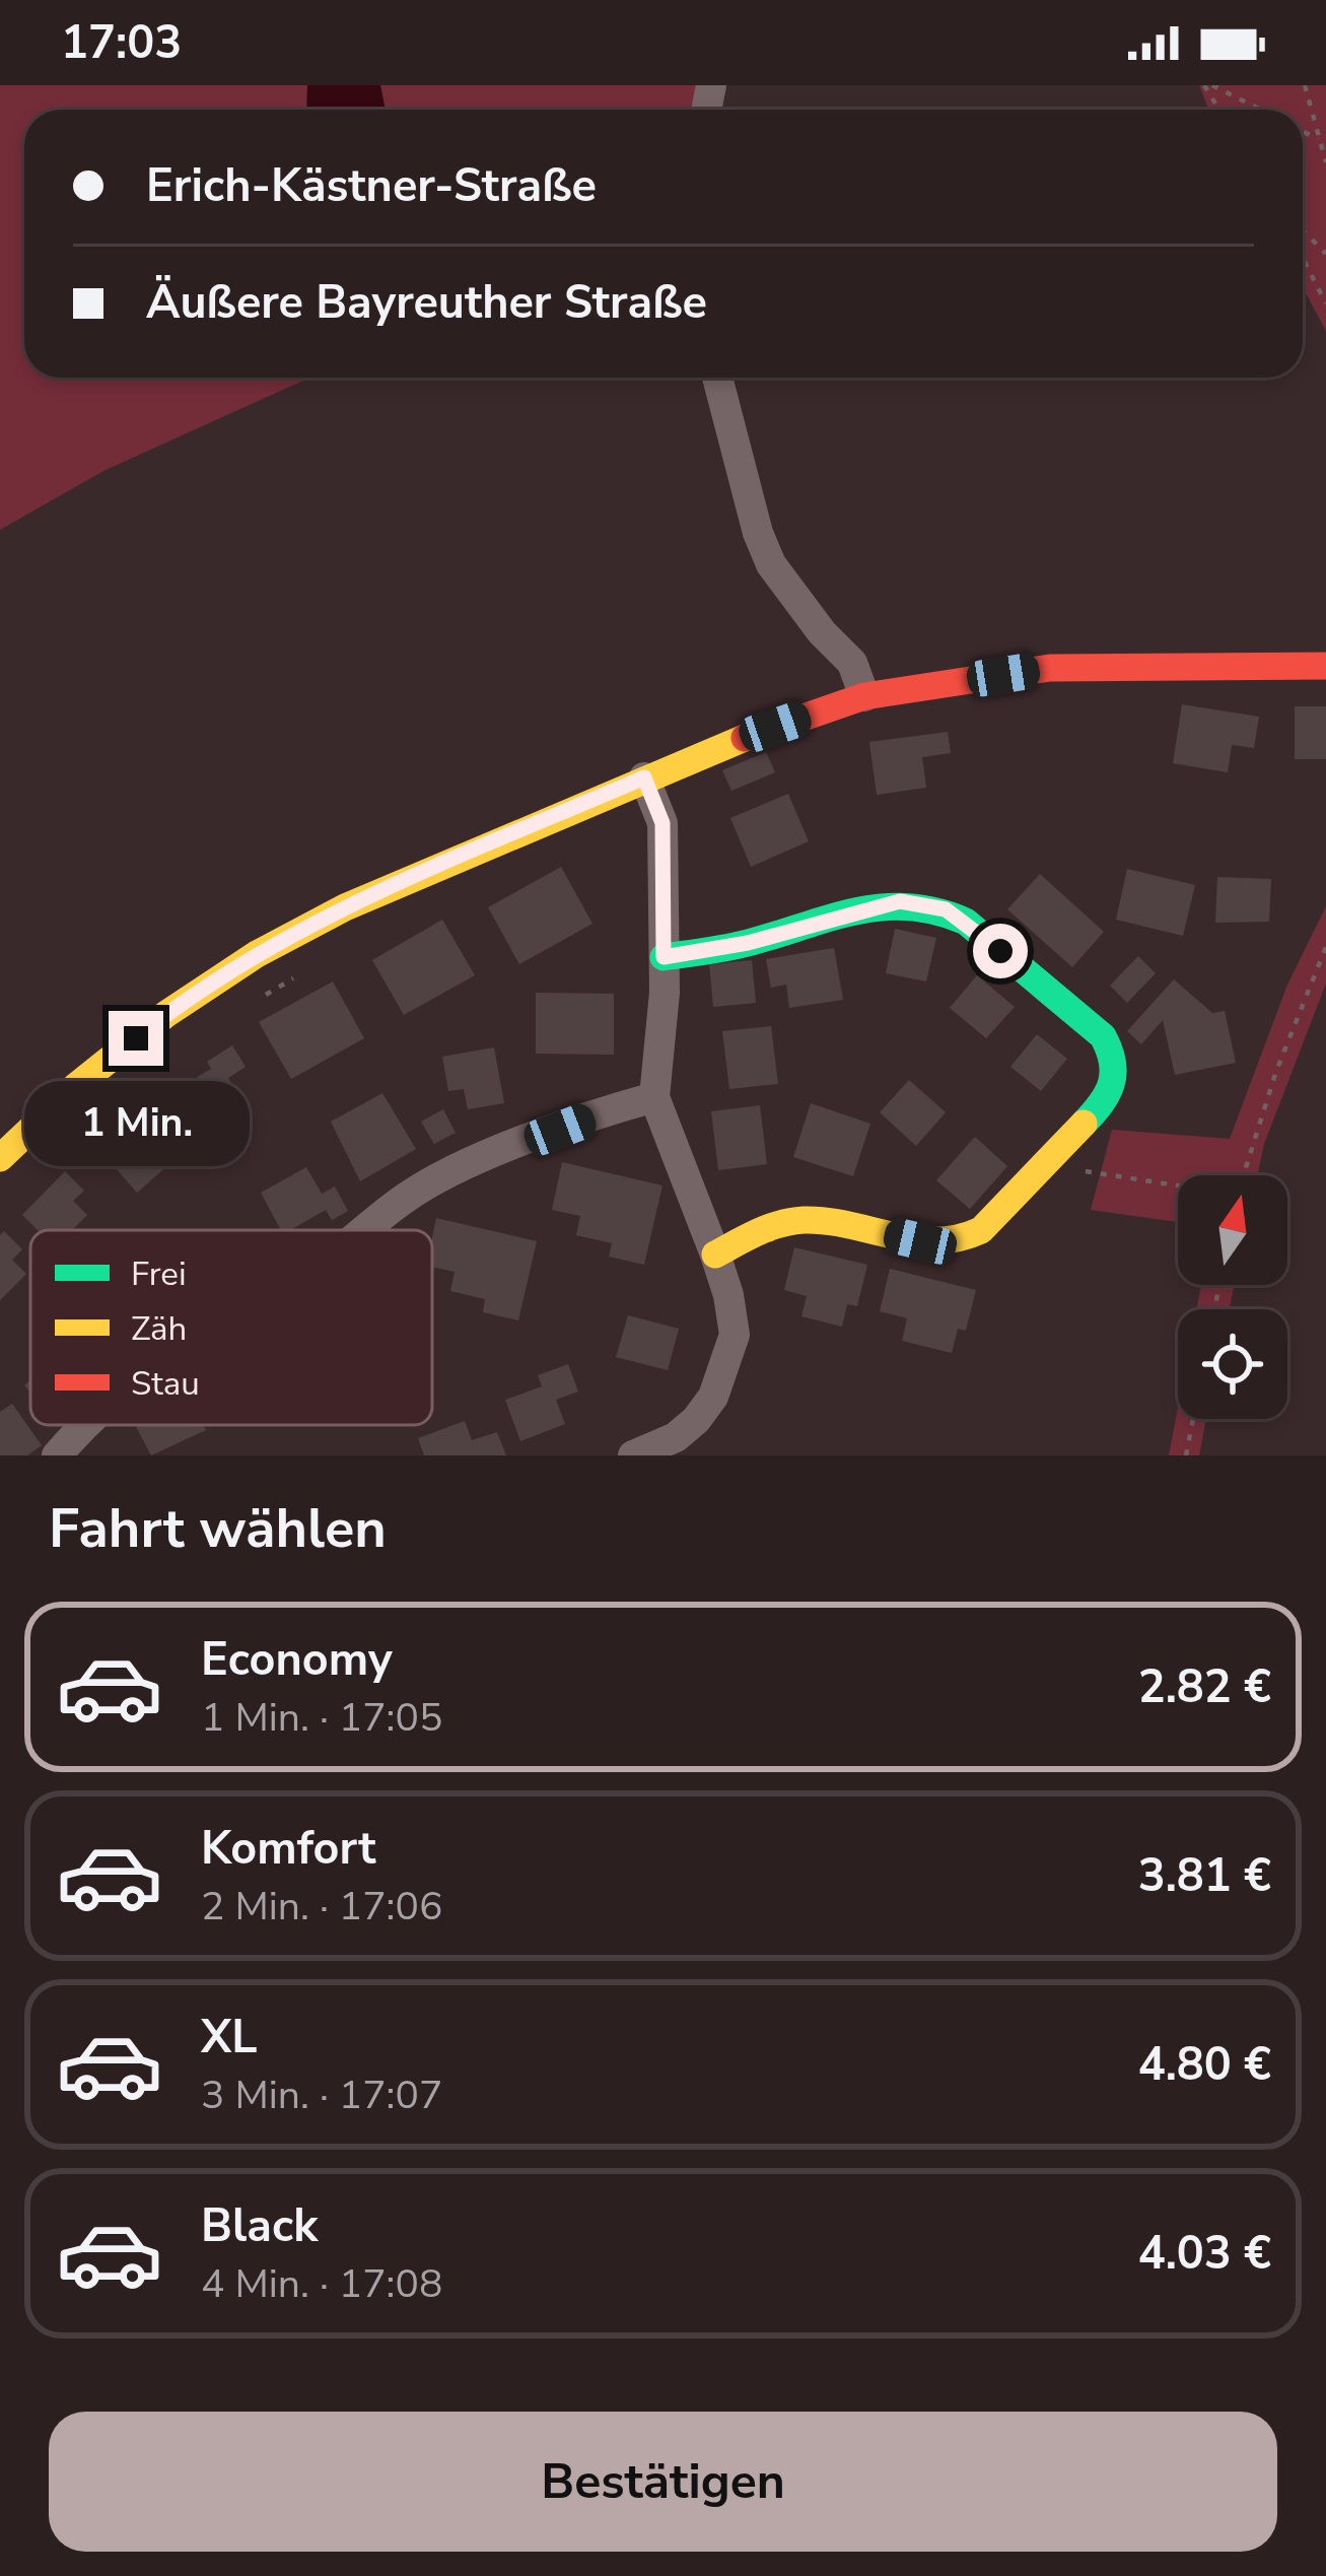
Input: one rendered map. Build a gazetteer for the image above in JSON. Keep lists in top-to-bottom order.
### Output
{
  "legend": ["Frei", "Zäh", "Stau"],
  "north": "top",
  "page": {
    "status": "17:03",
    "banner": ["Erich-Kästner-Straße", "Äußere Bayreuther Straße"],
    "bubble": "1 Min.",
    "heading": "Fahrt wählen",
    "list": [
      {
        "name": "Economy",
        "note": "1 Min. · 17:05",
        "value": "2.82 €"
      },
      {
        "name": "Komfort",
        "note": "2 Min. · 17:06",
        "value": "3.81 €"
      },
      {
        "name": "XL",
        "note": "3 Min. · 17:07",
        "value": "4.80 €"
      },
      {
        "name": "Black",
        "note": "4 Min. · 17:08",
        "value": "4.03 €"
      }
    ],
    "buttons": "Bestätigen"
  }
}
